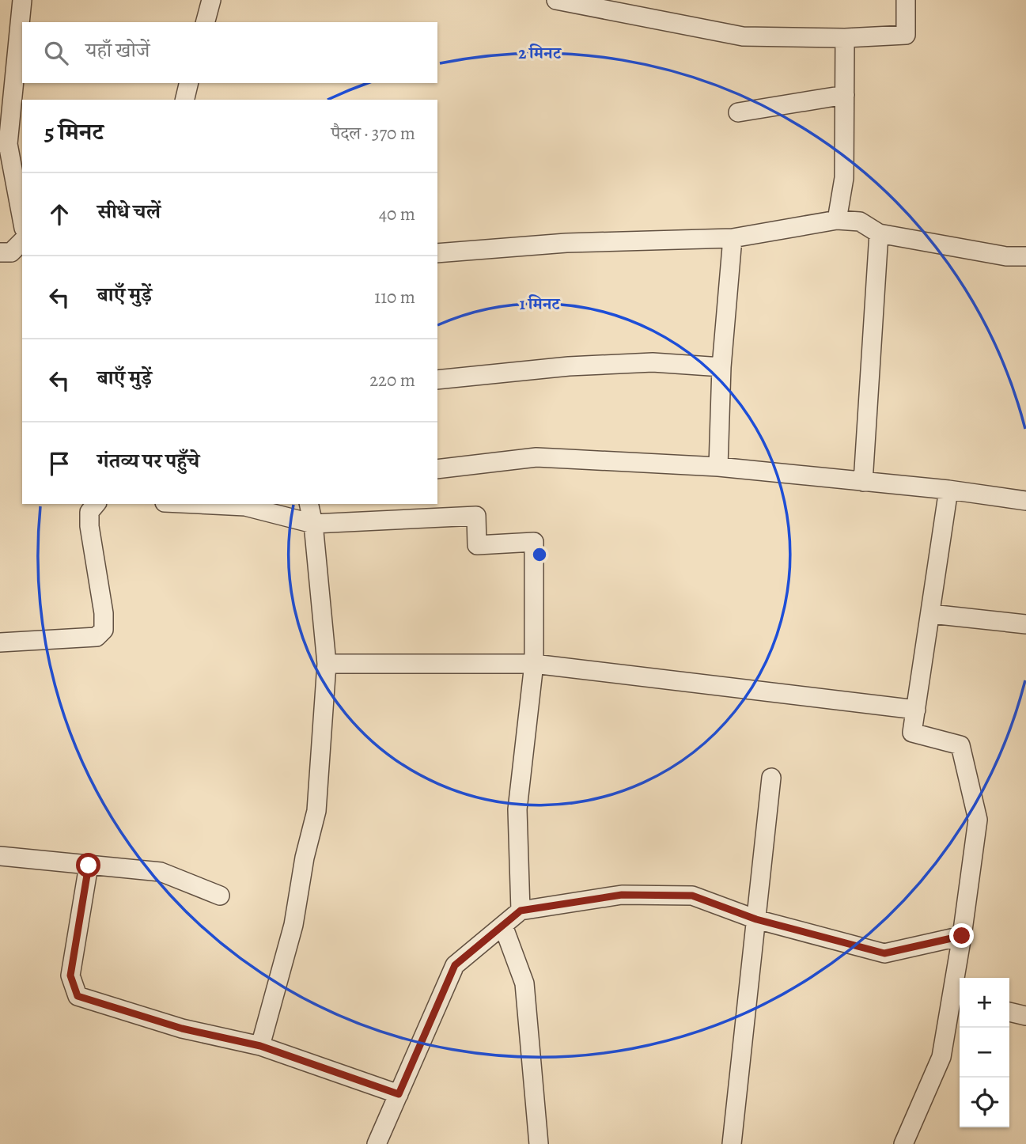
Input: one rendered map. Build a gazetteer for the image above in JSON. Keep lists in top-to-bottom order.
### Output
{
  "page": {
    "search": "यहाँ खोजें",
    "heading": ["5 मिनट", "पैदल · 370 m"],
    "list": [
      ["सीधे चलें", "40 m"],
      ["बाएँ मुड़ें", "110 m"],
      ["बाएँ मुड़ें", "220 m"],
      "गंतव्य पर पहुँचे"
    ],
    "map_buttons": ["+", "−"]
  },
  "rings": ["2 मिनट", "1 मिनट"]
}
